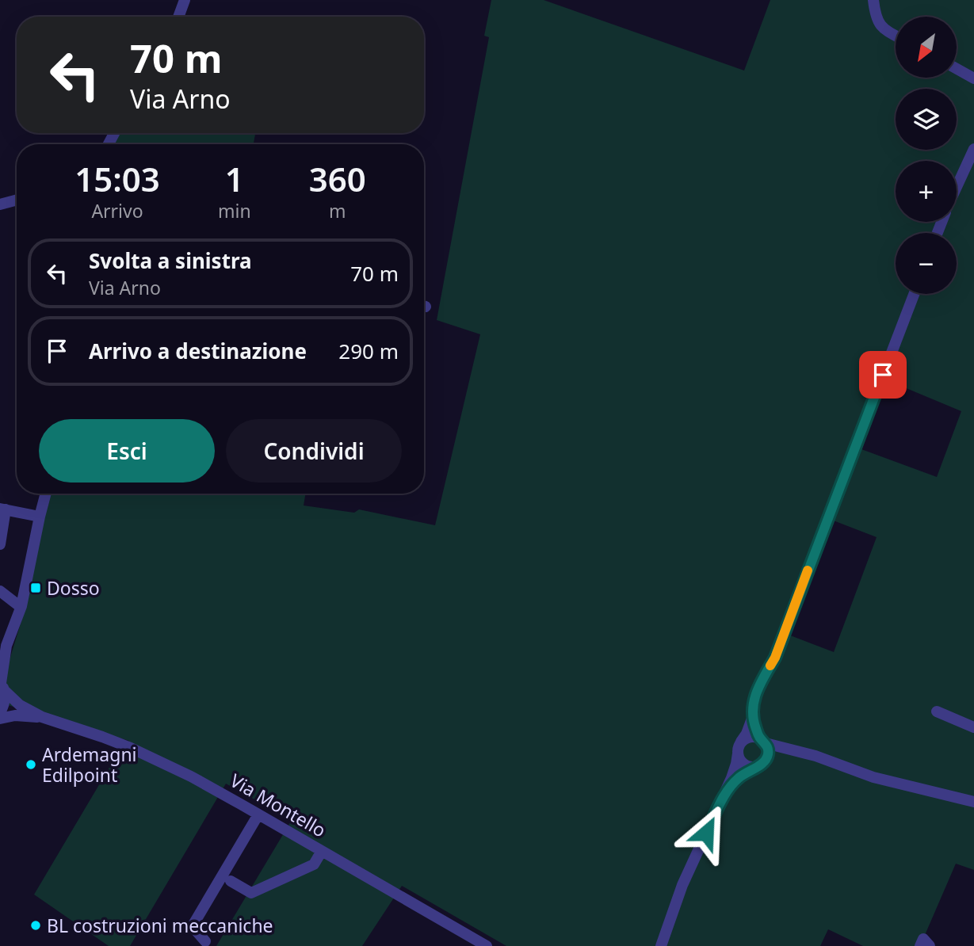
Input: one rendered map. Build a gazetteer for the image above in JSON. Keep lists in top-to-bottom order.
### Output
{
  "streets": {
    "street": ["Via Montello"]
  },
  "places": {
    "transit": ["Dosso"],
    "other": ["Ardemagni Edilpoint", "BL costruzioni meccaniche"]
  },
  "north": "bottom left",
  "page": {
    "map_buttons": ["+", "−"],
    "turn": ["70 m", "Via Arno"],
    "eta": [
      "15:03",
      "Arrivo",
      "1",
      "min",
      "360",
      "m"
    ],
    "list": [
      {
        "name": "Svolta a sinistra",
        "note": "Via Arno",
        "value": "70 m"
      },
      {
        "name": "Arrivo a destinazione",
        "value": "290 m"
      }
    ],
    "buttons": ["Esci", "Condividi"]
  }
}
